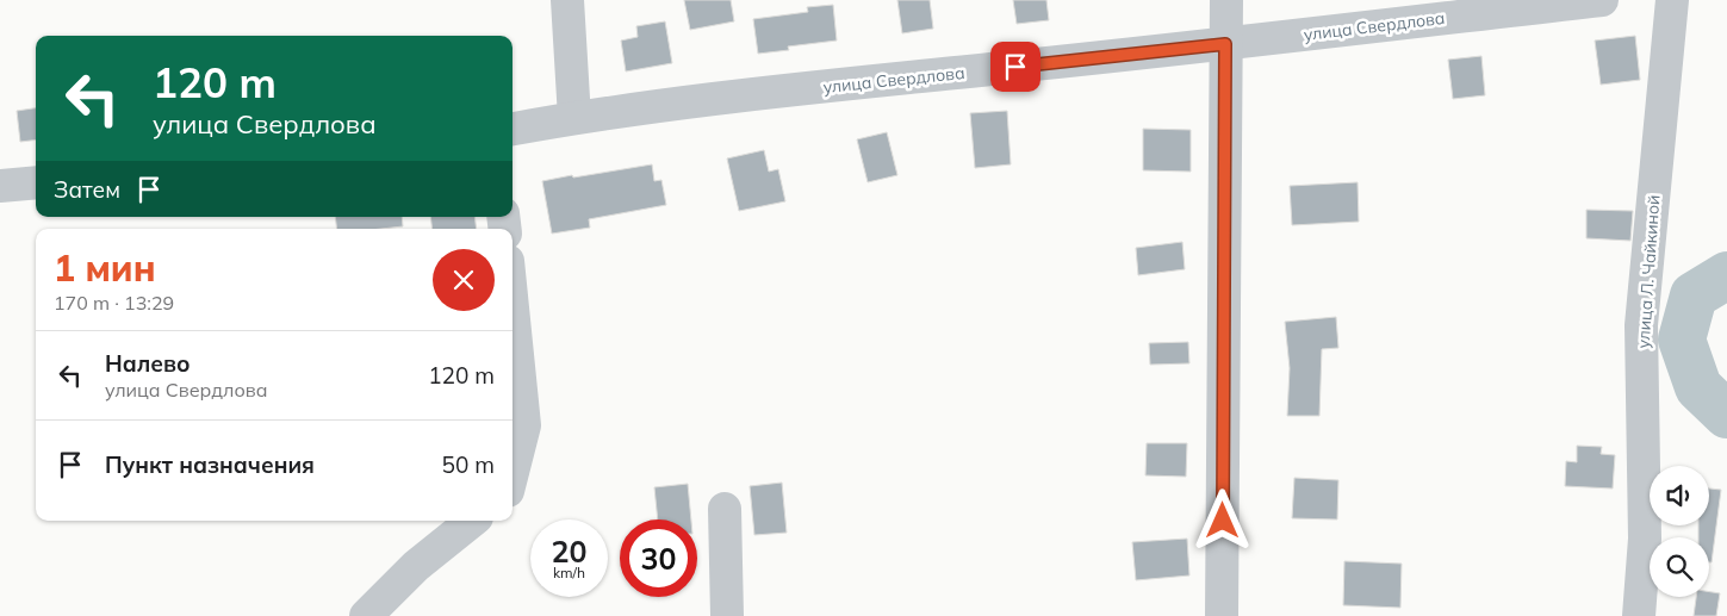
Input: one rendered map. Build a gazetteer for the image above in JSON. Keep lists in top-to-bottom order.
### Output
{
  "streets": {
    "street": ["улица Свердлова", "улица Л. Чайкиной"]
  },
  "page": {
    "turn": ["120 m", "улица Свердлова"],
    "then": "Затем",
    "heading": ["1 мин", "170 m · 13:29"],
    "list": [
      {
        "name": "Налево",
        "note": "улица Свердлова",
        "value": "120 m"
      },
      {
        "name": "Пункт назначения",
        "value": "50 m"
      }
    ],
    "speed": "20 km/h",
    "limit": "30"
  }
}
